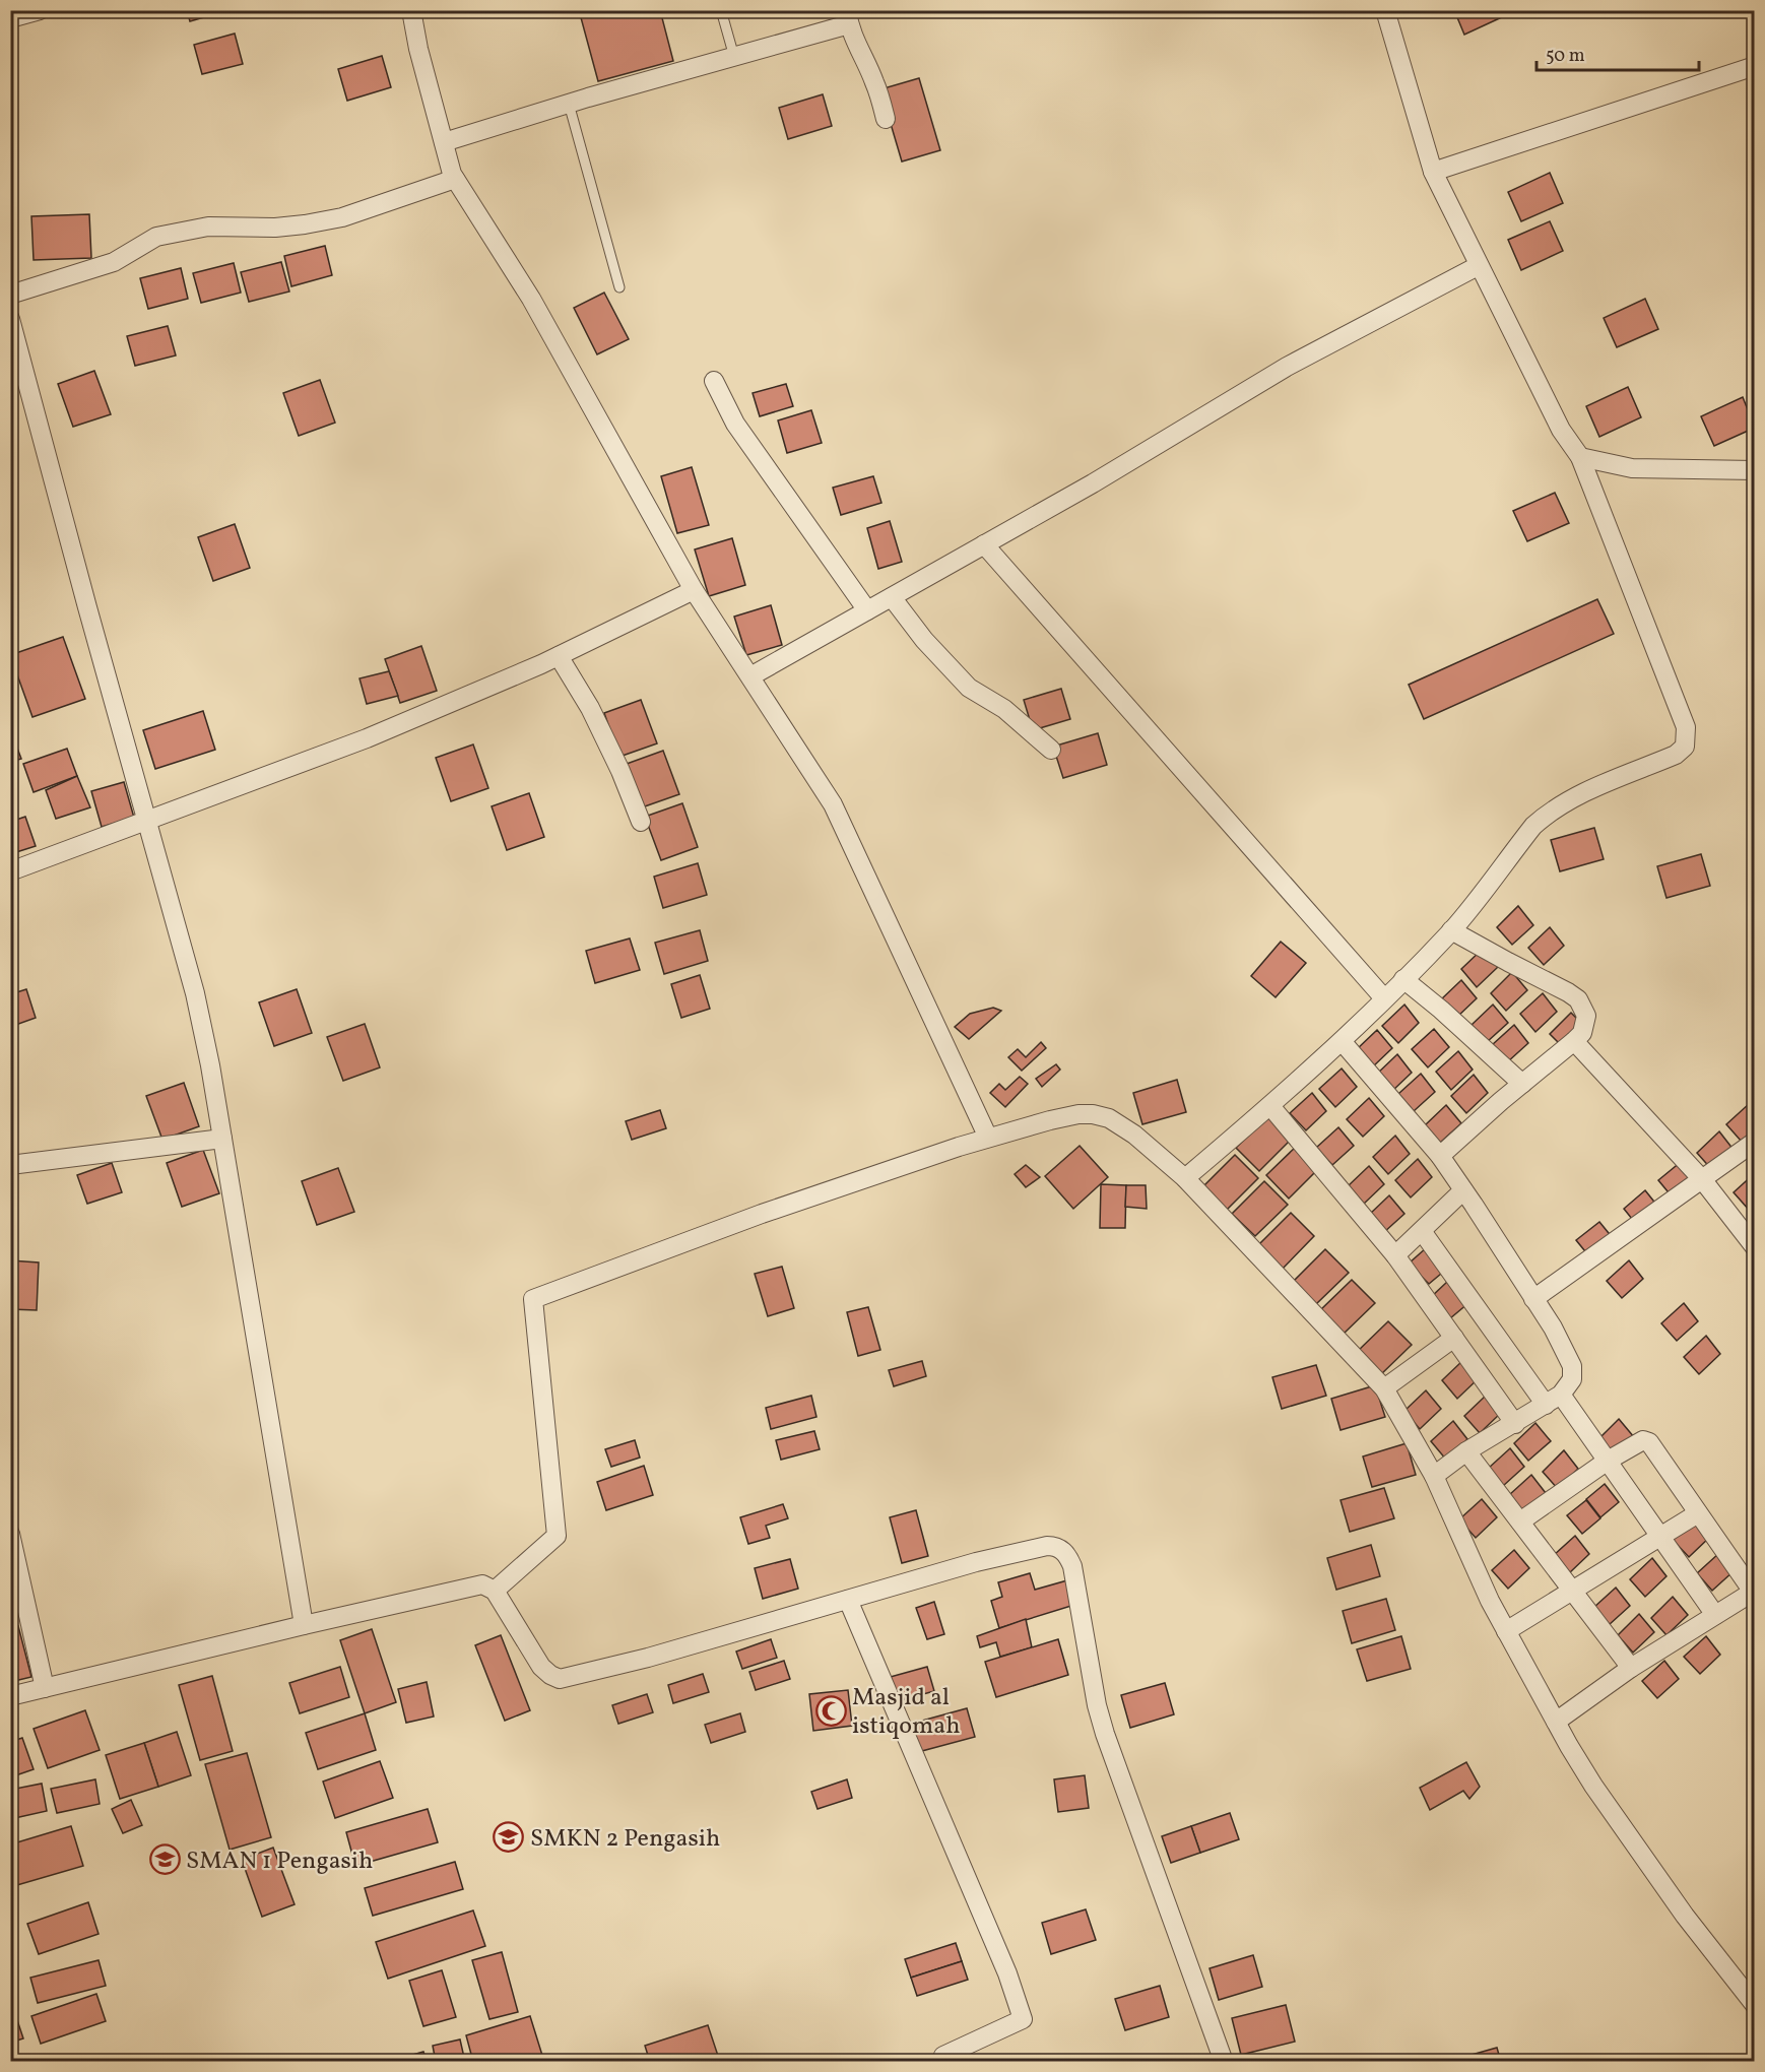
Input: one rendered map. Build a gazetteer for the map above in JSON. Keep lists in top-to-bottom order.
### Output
{
  "places": {
    "mosque": ["Masjid al istiqomah"],
    "school or university": ["SMKN 2 Pengasih", "SMAN 1 Pengasih"]
  },
  "scale_bar": "50 m"
}
